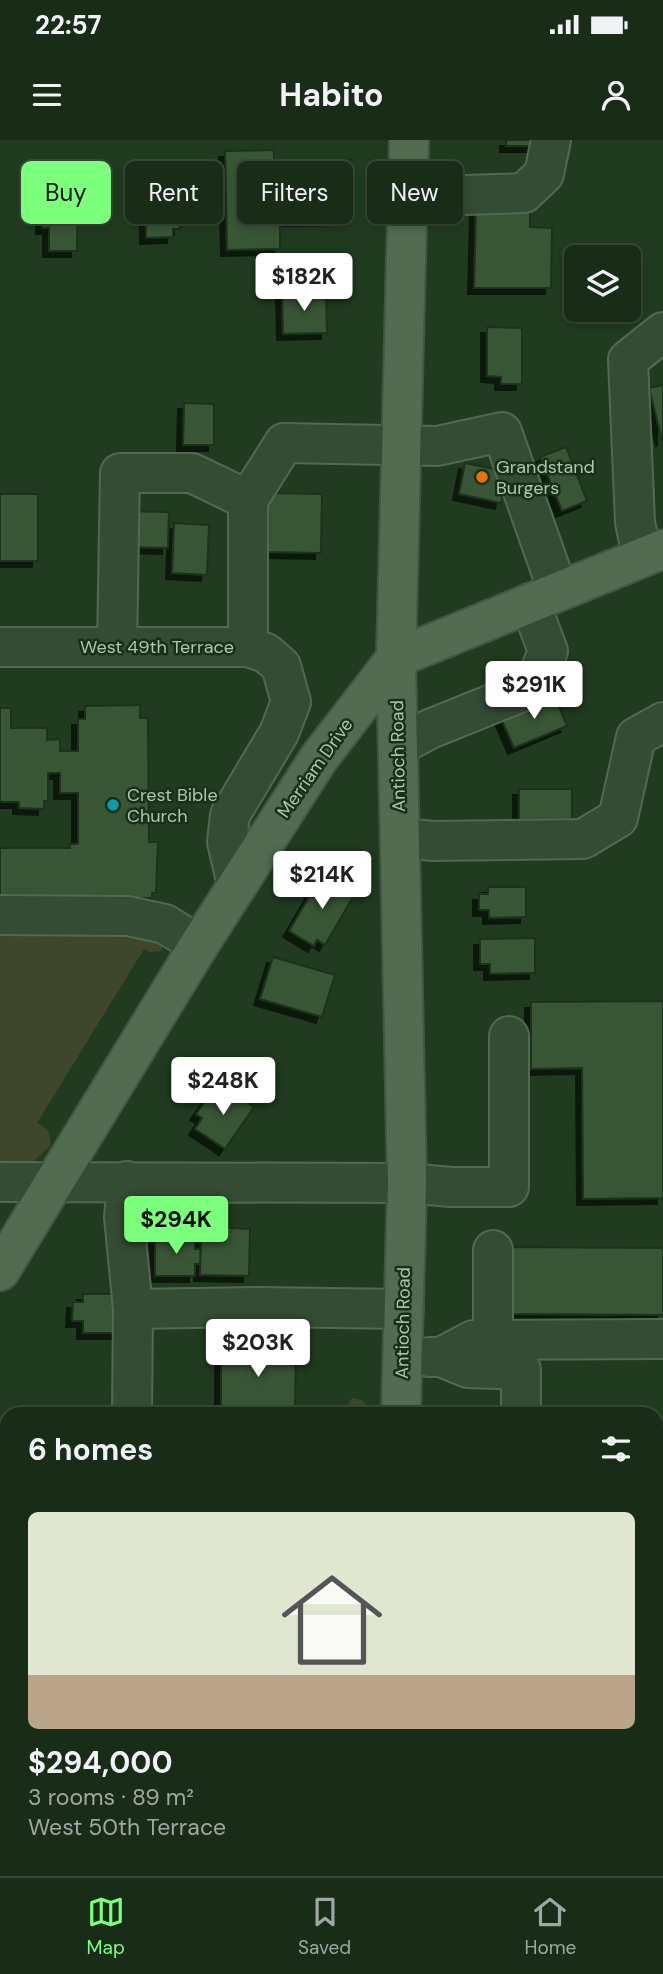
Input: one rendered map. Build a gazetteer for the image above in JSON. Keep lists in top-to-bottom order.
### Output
{
  "streets": {
    "main road": ["Antioch Road", "Merriam Drive"],
    "street": ["West 49th Terrace"]
  },
  "crossings": [
    ["West 49th Terrace", "Merriam Drive"],
    ["Antioch Road", "Merriam Drive"]
  ],
  "places": ["Grandstand Burgers", "Crest Bible Church"],
  "page": {
    "status": "22:57",
    "header": "Habito",
    "chip": [
      "Buy",
      "Rent",
      "Filters",
      "New"
    ],
    "price": [
      "$182K",
      "$291K",
      "$214K",
      "$248K",
      "$294K",
      "$203K"
    ],
    "heading": "6 homes",
    "list": [
      {
        "name": "$294,000",
        "note": "3 rooms · 89 m² · West 50th Terrace"
      }
    ],
    "tabs": ["Map", "Saved", "Home"]
  }
}
